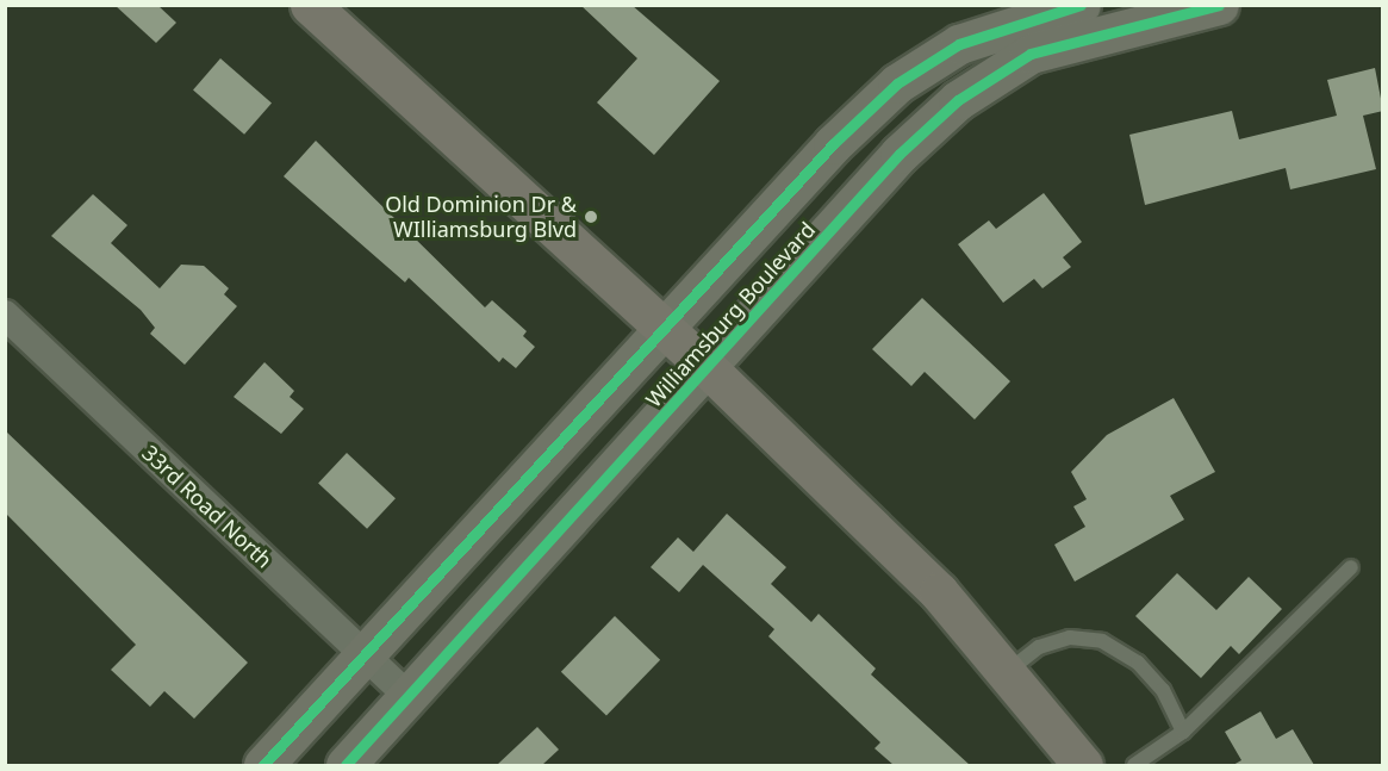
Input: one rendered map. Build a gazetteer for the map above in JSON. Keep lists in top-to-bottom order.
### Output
{
  "streets": {
    "main road": ["Williamsburg Boulevard"],
    "street": ["33rd Road North"]
  },
  "crossings": [
    ["Williamsburg Boulevard", "33rd Road North"]
  ],
  "places": ["Old Dominion Dr & WIlliamsburg Blvd"]
}
